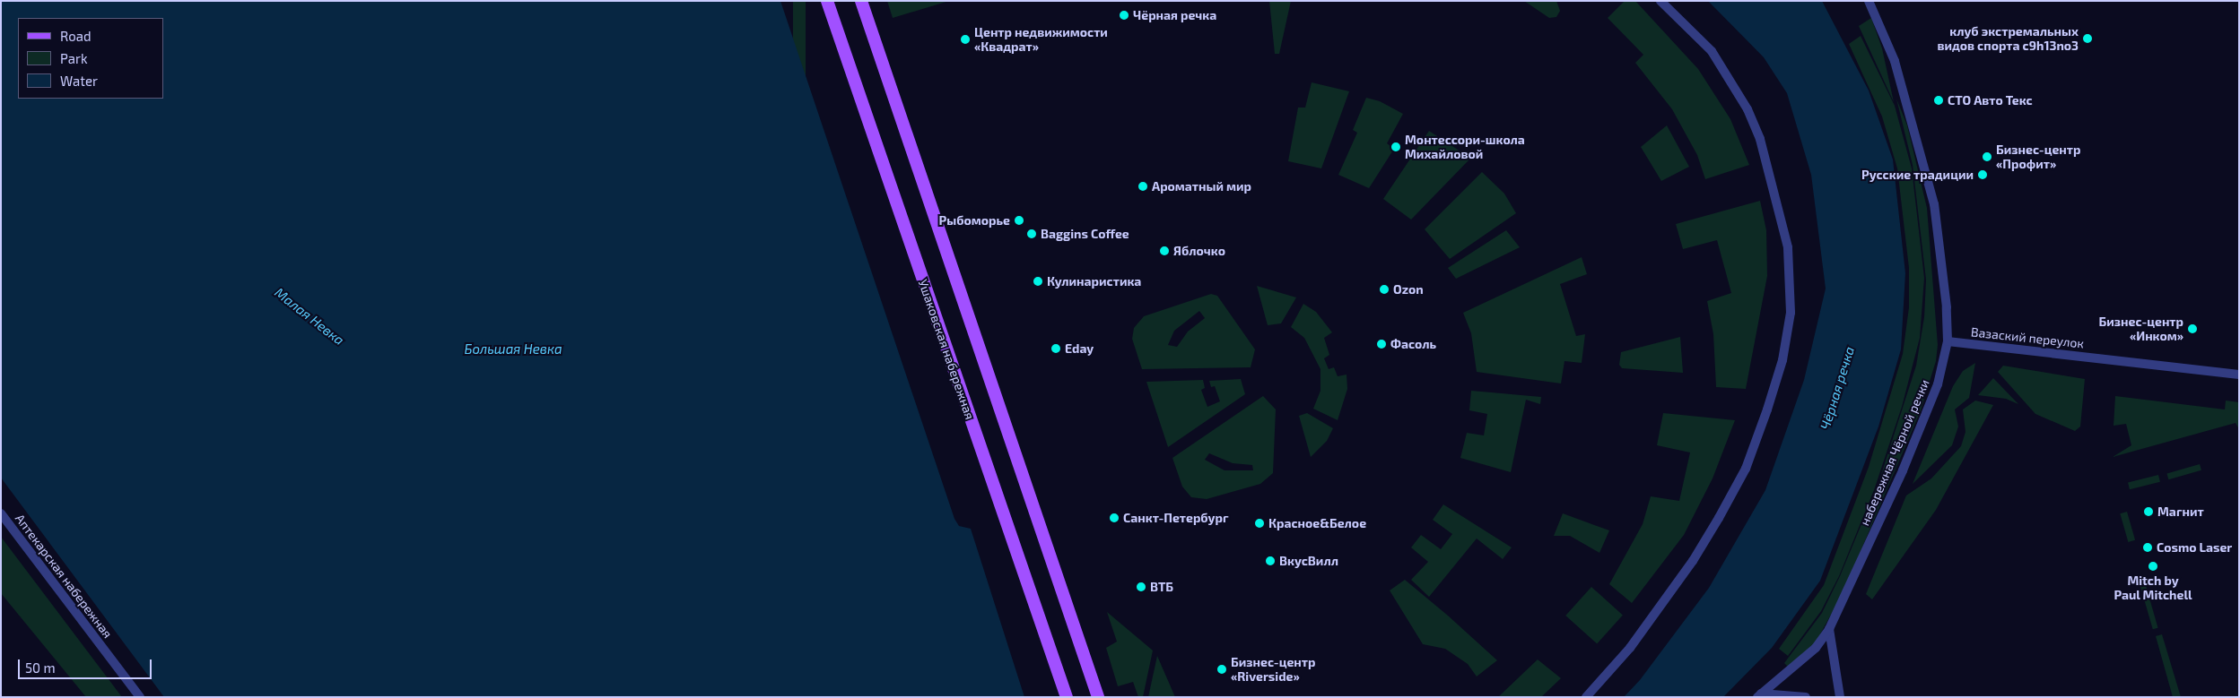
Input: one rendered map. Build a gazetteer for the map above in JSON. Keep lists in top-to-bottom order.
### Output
{
  "streets": {
    "main road": ["Ушаковская набережная"],
    "street": ["Вазаский переулок", "набережная Чёрной речки", "Аптекарская набережная"]
  },
  "crossings": [
    ["Вазаский переулок", "набережная Чёрной речки"]
  ],
  "water": ["Малая Невка", "Большая Невка", "Чёрная речка"],
  "places": [
    "Чёрная речка",
    "клуб экстремальных видов спорта c9h13no3",
    "Центр недвижимости «Квадрат»",
    "СТО Авто Текс",
    "Монтессори-школа Михайловой",
    "Бизнес-центр «Профит»",
    "Русские традиции",
    "Ароматный мир",
    "Рыбоморье",
    "Baggins Coffee",
    "Яблочко",
    "Кулинаристика",
    "Ozon",
    "Бизнес-центр «Инком»",
    "Фасоль",
    "Eday",
    "Магнит",
    "Санкт-Петербург",
    "Красное&Белое",
    "Cosmo Laser",
    "ВкусВилл",
    "Mitch by Paul Mitchell",
    "ВТБ",
    "Бизнес-центр «Riverside»"
  ],
  "legend": ["Road", "Park", "Water"],
  "scale_bar": "50 m"
}
